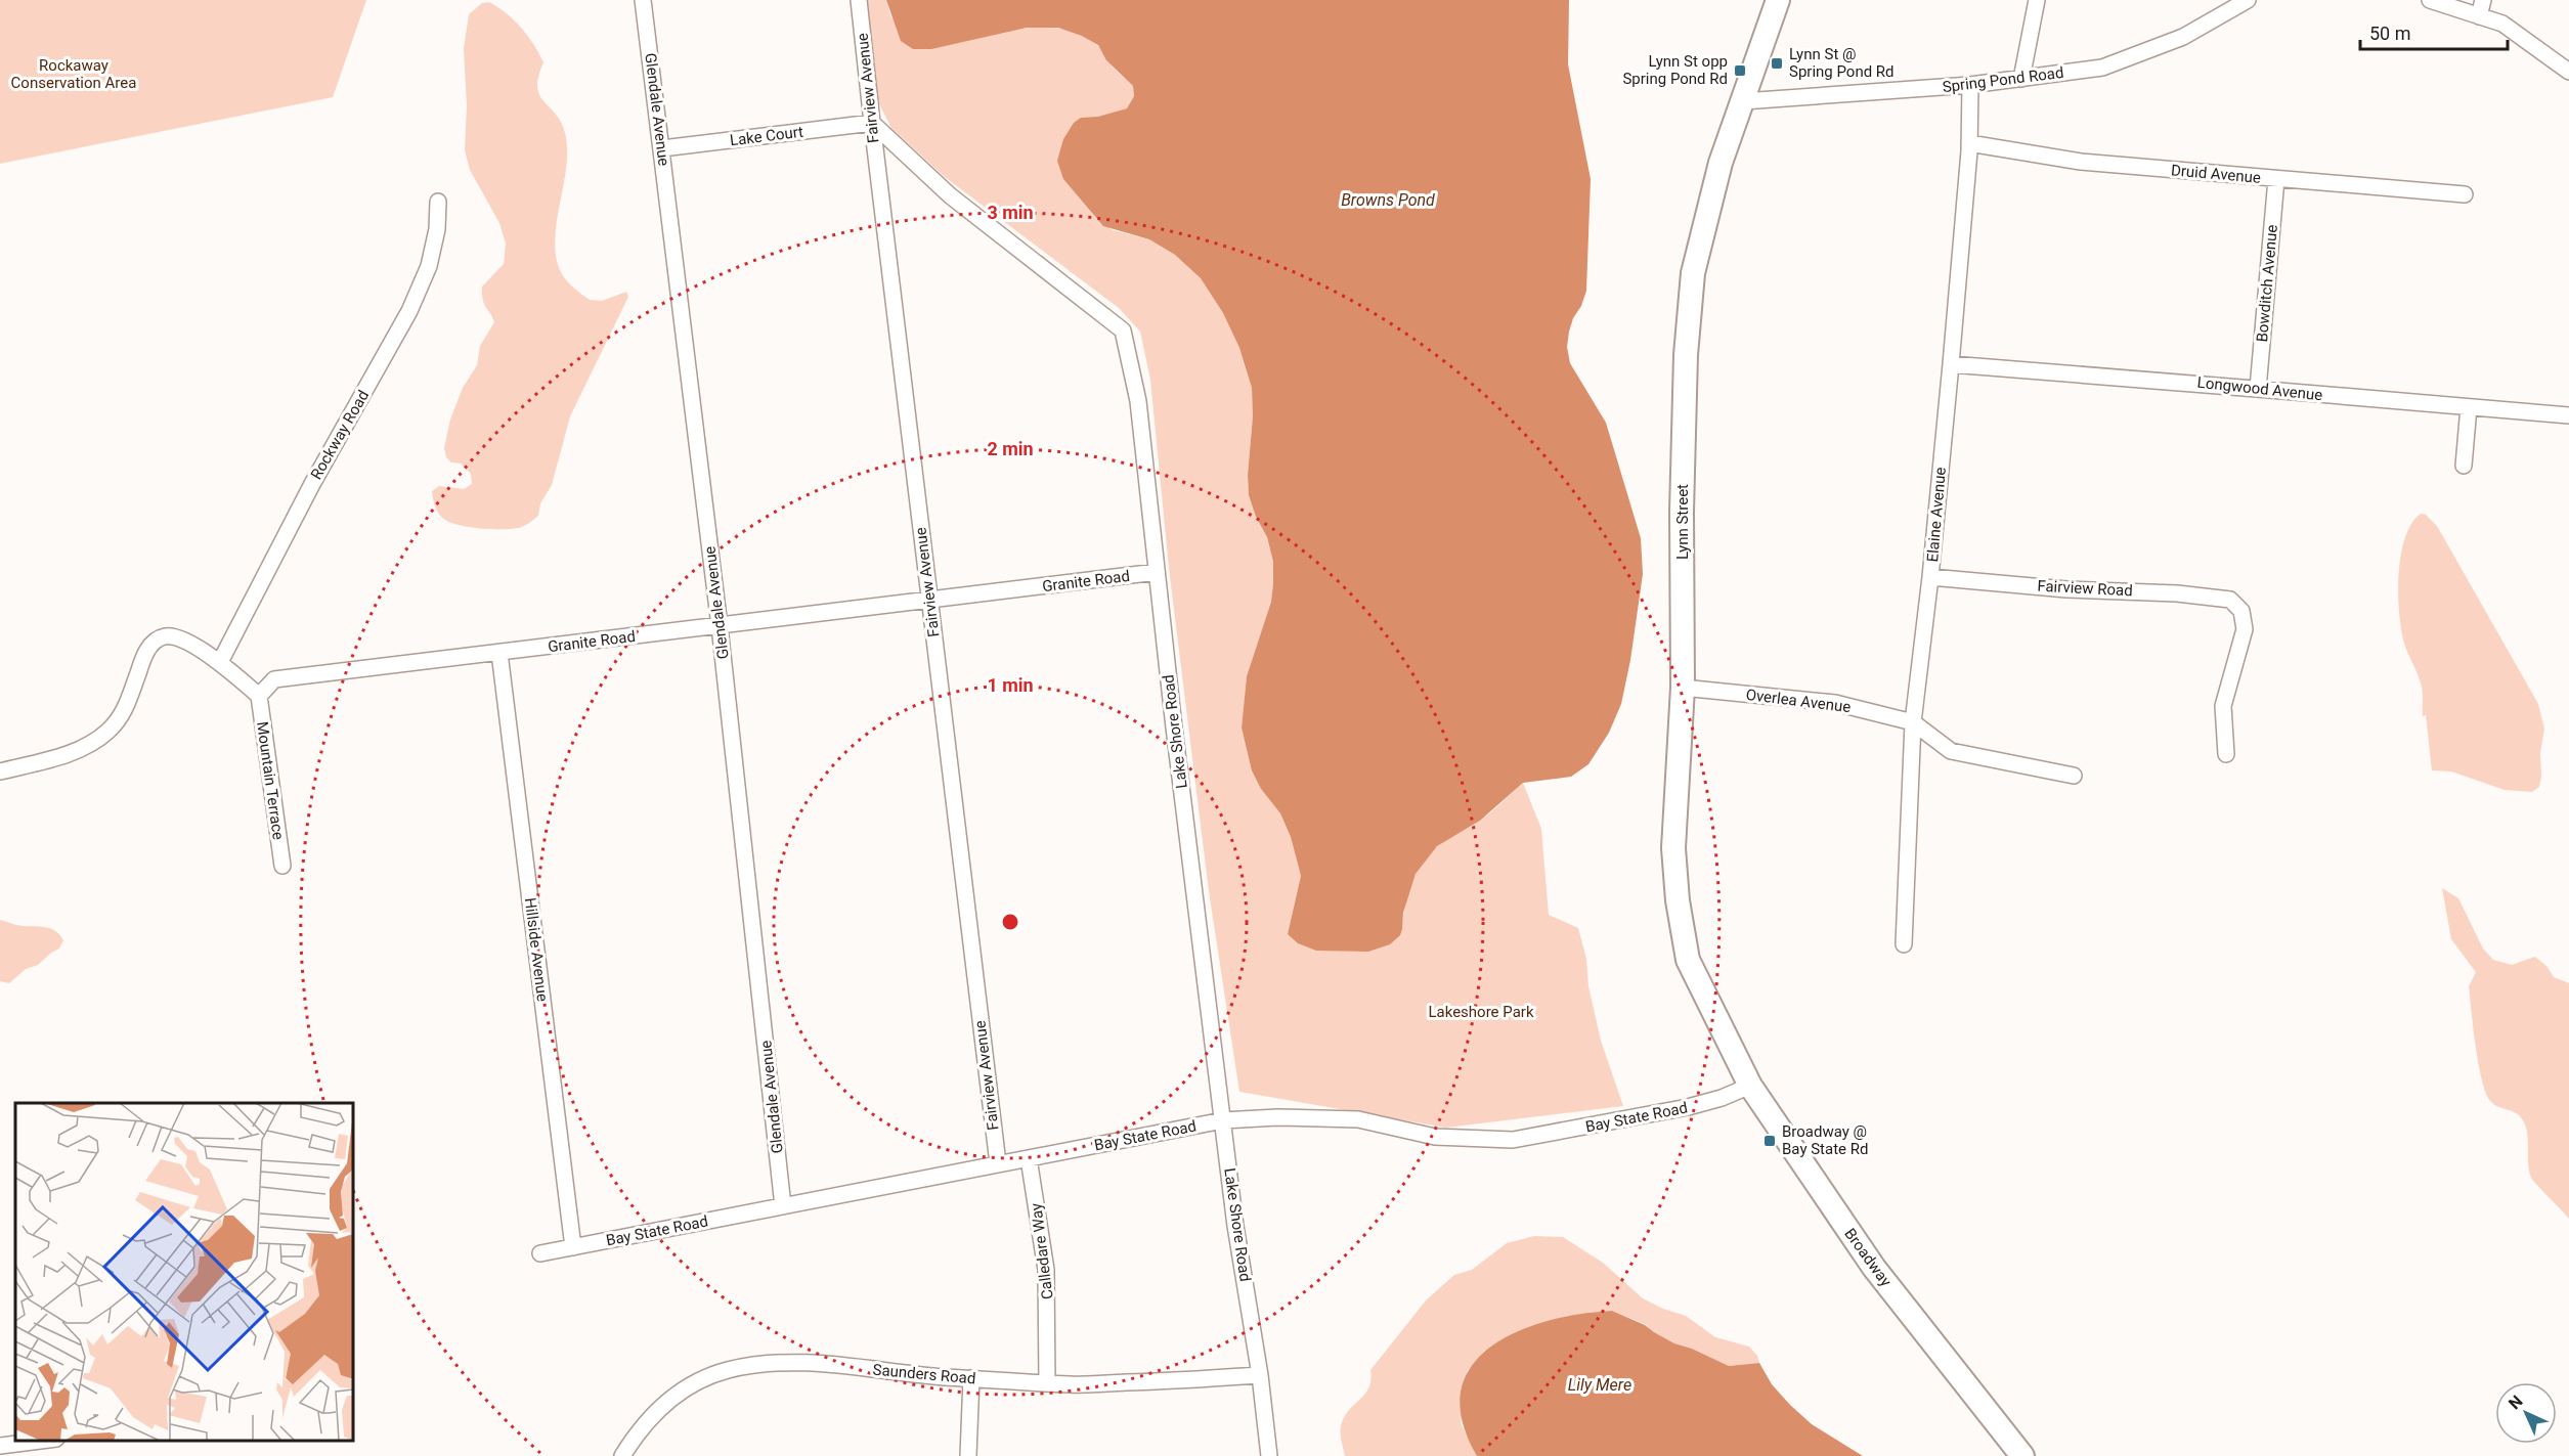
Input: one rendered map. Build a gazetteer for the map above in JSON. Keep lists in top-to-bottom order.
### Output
{
  "streets": {
    "main road": ["Lynn Street", "Broadway"],
    "street": [
      "Spring Pond Road",
      "Fairview Avenue",
      "Glendale Avenue",
      "Lake Court",
      "Druid Avenue",
      "Bowditch Avenue",
      "Longwood Avenue",
      "Rockway Road",
      "Elaine Avenue",
      "Granite Road",
      "Fairview Road",
      "Overlea Avenue",
      "Lake Shore Road",
      "Mountain Terrace",
      "Hillside Avenue",
      "Bay State Road",
      "Calledare Way",
      "Saunders Road"
    ]
  },
  "crossings": [
    ["Spring Pond Road", "Elaine Avenue"],
    ["Spring Pond Road", "Lynn Street"],
    ["Fairview Avenue", "Lake Court"],
    ["Fairview Avenue", "Granite Road"],
    ["Fairview Avenue", "Lake Shore Road"],
    ["Fairview Avenue", "Bay State Road"],
    ["Glendale Avenue", "Lake Court"],
    ["Glendale Avenue", "Granite Road"],
    ["Glendale Avenue", "Bay State Road"],
    ["Lake Court", "Lake Shore Road"],
    ["Druid Avenue", "Bowditch Avenue"],
    ["Druid Avenue", "Elaine Avenue"],
    ["Bowditch Avenue", "Longwood Avenue"],
    ["Longwood Avenue", "Elaine Avenue"],
    ["Elaine Avenue", "Fairview Road"],
    ["Elaine Avenue", "Overlea Avenue"],
    ["Lynn Street", "Overlea Avenue"],
    ["Lynn Street", "Broadway"],
    ["Granite Road", "Lake Shore Road"],
    ["Granite Road", "Mountain Terrace"],
    ["Granite Road", "Hillside Avenue"],
    ["Lake Shore Road", "Bay State Road"],
    ["Lake Shore Road", "Saunders Road"],
    ["Hillside Avenue", "Bay State Road"],
    ["Bay State Road", "Calledare Way"],
    ["Bay State Road", "Broadway"],
    ["Calledare Way", "Saunders Road"]
  ],
  "water": ["Browns Pond", "Lily Mere"],
  "parks": ["Rockaway Conservation Area", "Lakeshore Park"],
  "places": {
    "transit": ["Lynn St @ Spring Pond Rd", "Lynn St opp Spring Pond Rd", "Broadway @ Bay State Rd"]
  },
  "scale_bar": "50 m",
  "north": "top left",
  "rings": ["3 min", "2 min", "1 min"]
}
